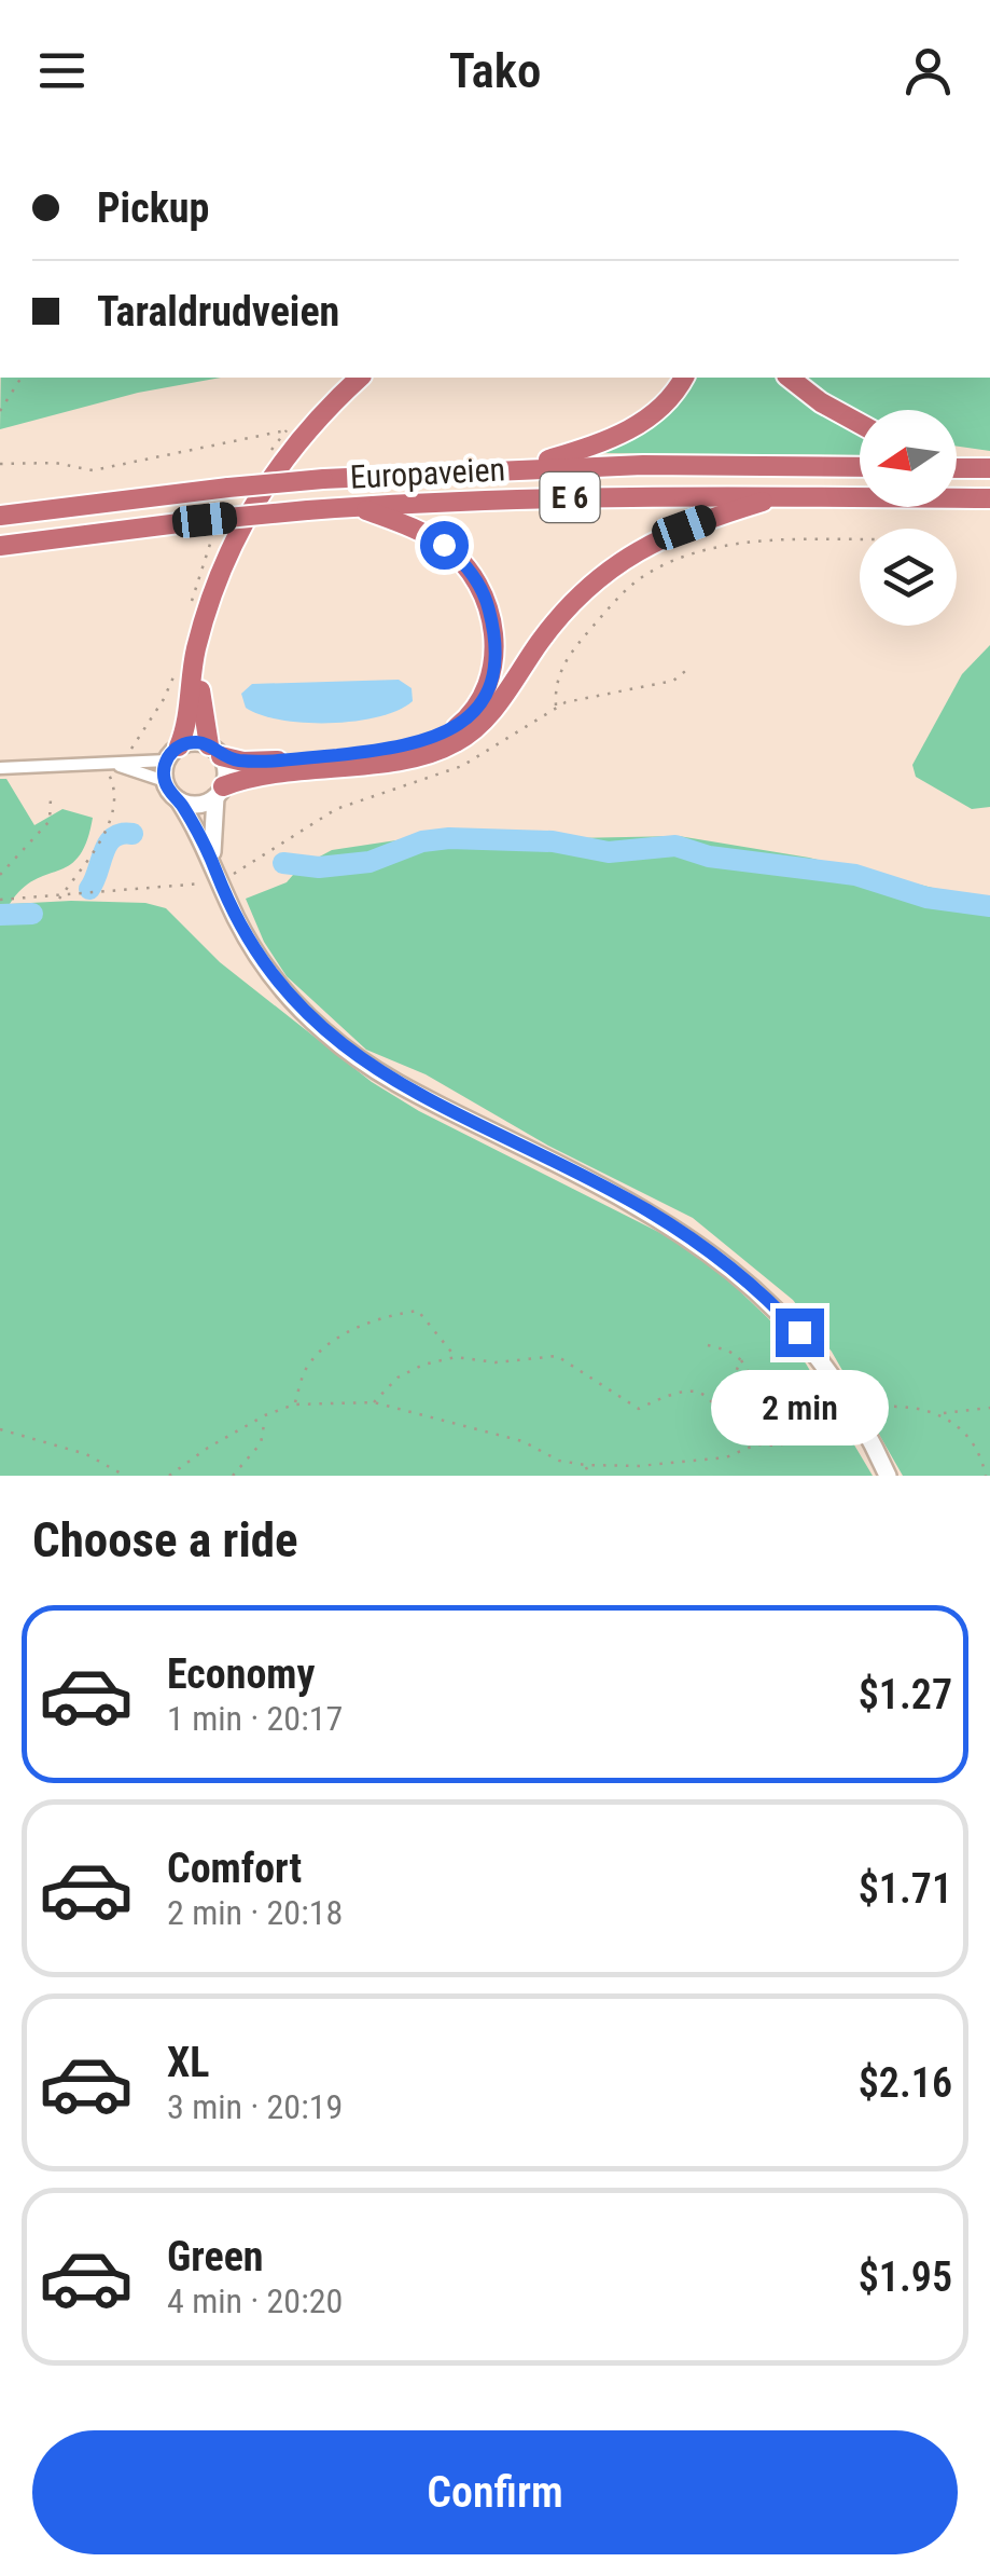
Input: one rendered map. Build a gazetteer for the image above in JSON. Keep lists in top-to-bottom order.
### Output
{
  "streets": {
    "highway": ["Europaveien", "E 6"]
  },
  "crossings": [
    ["Europaveien", "E 6"]
  ],
  "north": "left",
  "page": {
    "header": "Tako",
    "banner": ["Pickup", "Taraldrudveien"],
    "bubble": "2 min",
    "heading": "Choose a ride",
    "list": [
      {
        "name": "Economy",
        "note": "1 min · 20:17",
        "value": "$1.27"
      },
      {
        "name": "Comfort",
        "note": "2 min · 20:18",
        "value": "$1.71"
      },
      {
        "name": "XL",
        "note": "3 min · 20:19",
        "value": "$2.16"
      },
      {
        "name": "Green",
        "note": "4 min · 20:20",
        "value": "$1.95"
      }
    ],
    "buttons": "Confirm"
  }
}
